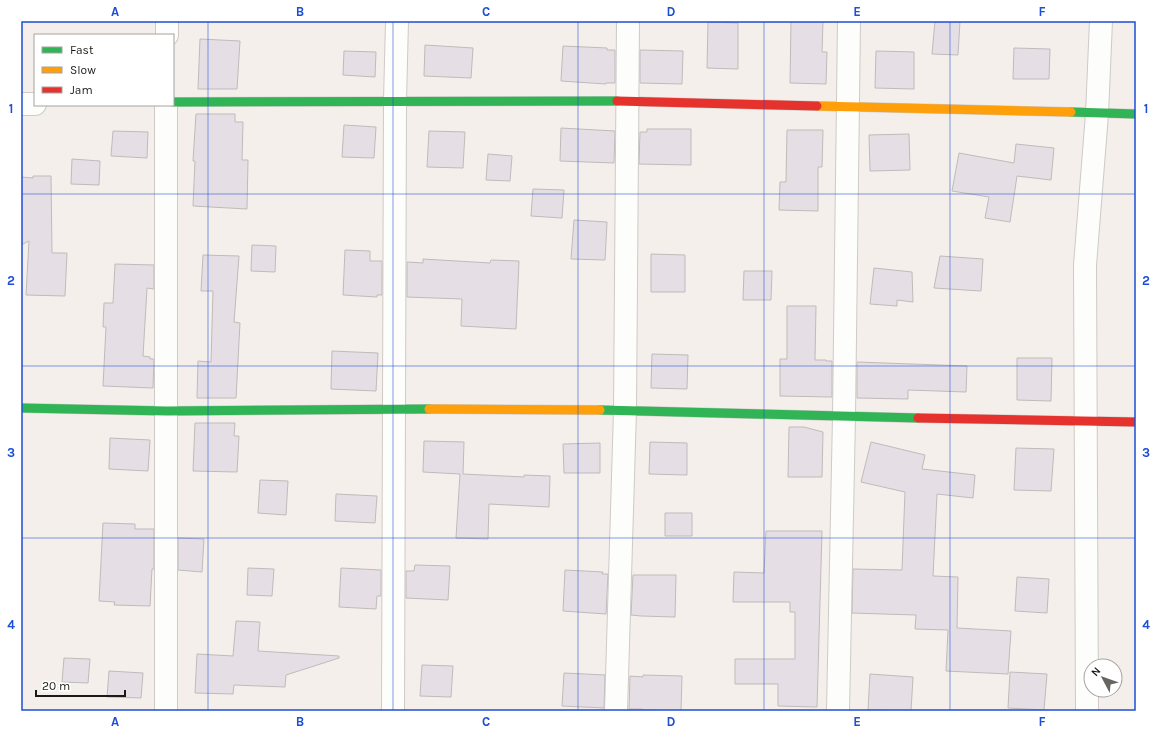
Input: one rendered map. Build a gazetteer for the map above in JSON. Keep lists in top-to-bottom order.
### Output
{
  "legend": ["Fast", "Slow", "Jam"],
  "scale_bar": "20 m",
  "north": "top left",
  "grid": {
    "columns": [
      "A",
      "B",
      "C",
      "D",
      "E",
      "F"
    ],
    "rows": [
      "1",
      "2",
      "3",
      "4"
    ]
  }
}
